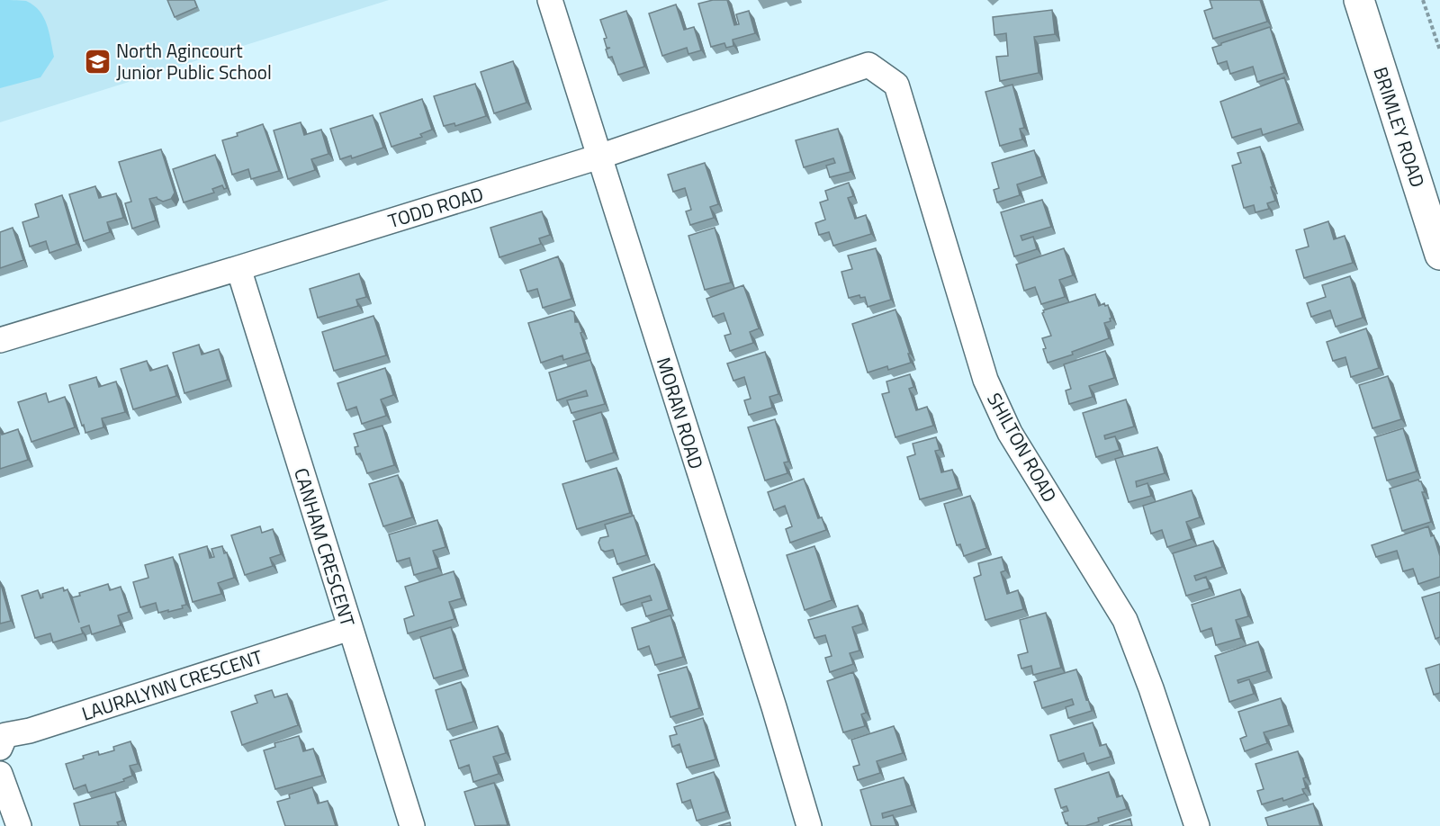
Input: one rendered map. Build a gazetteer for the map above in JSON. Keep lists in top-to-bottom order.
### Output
{
  "streets": {
    "main road": ["BRIMLEY ROAD"],
    "street": [
      "TODD ROAD",
      "MORAN ROAD",
      "SHILTON ROAD",
      "CANHAM CRESCENT",
      "LAURALYNN CRESCENT"
    ]
  },
  "crossings": [
    ["TODD ROAD", "MORAN ROAD"],
    ["TODD ROAD", "SHILTON ROAD"],
    ["TODD ROAD", "CANHAM CRESCENT"],
    ["CANHAM CRESCENT", "LAURALYNN CRESCENT"]
  ],
  "places": {
    "school or university": ["North Agincourt Junior Public School"]
  }
}
